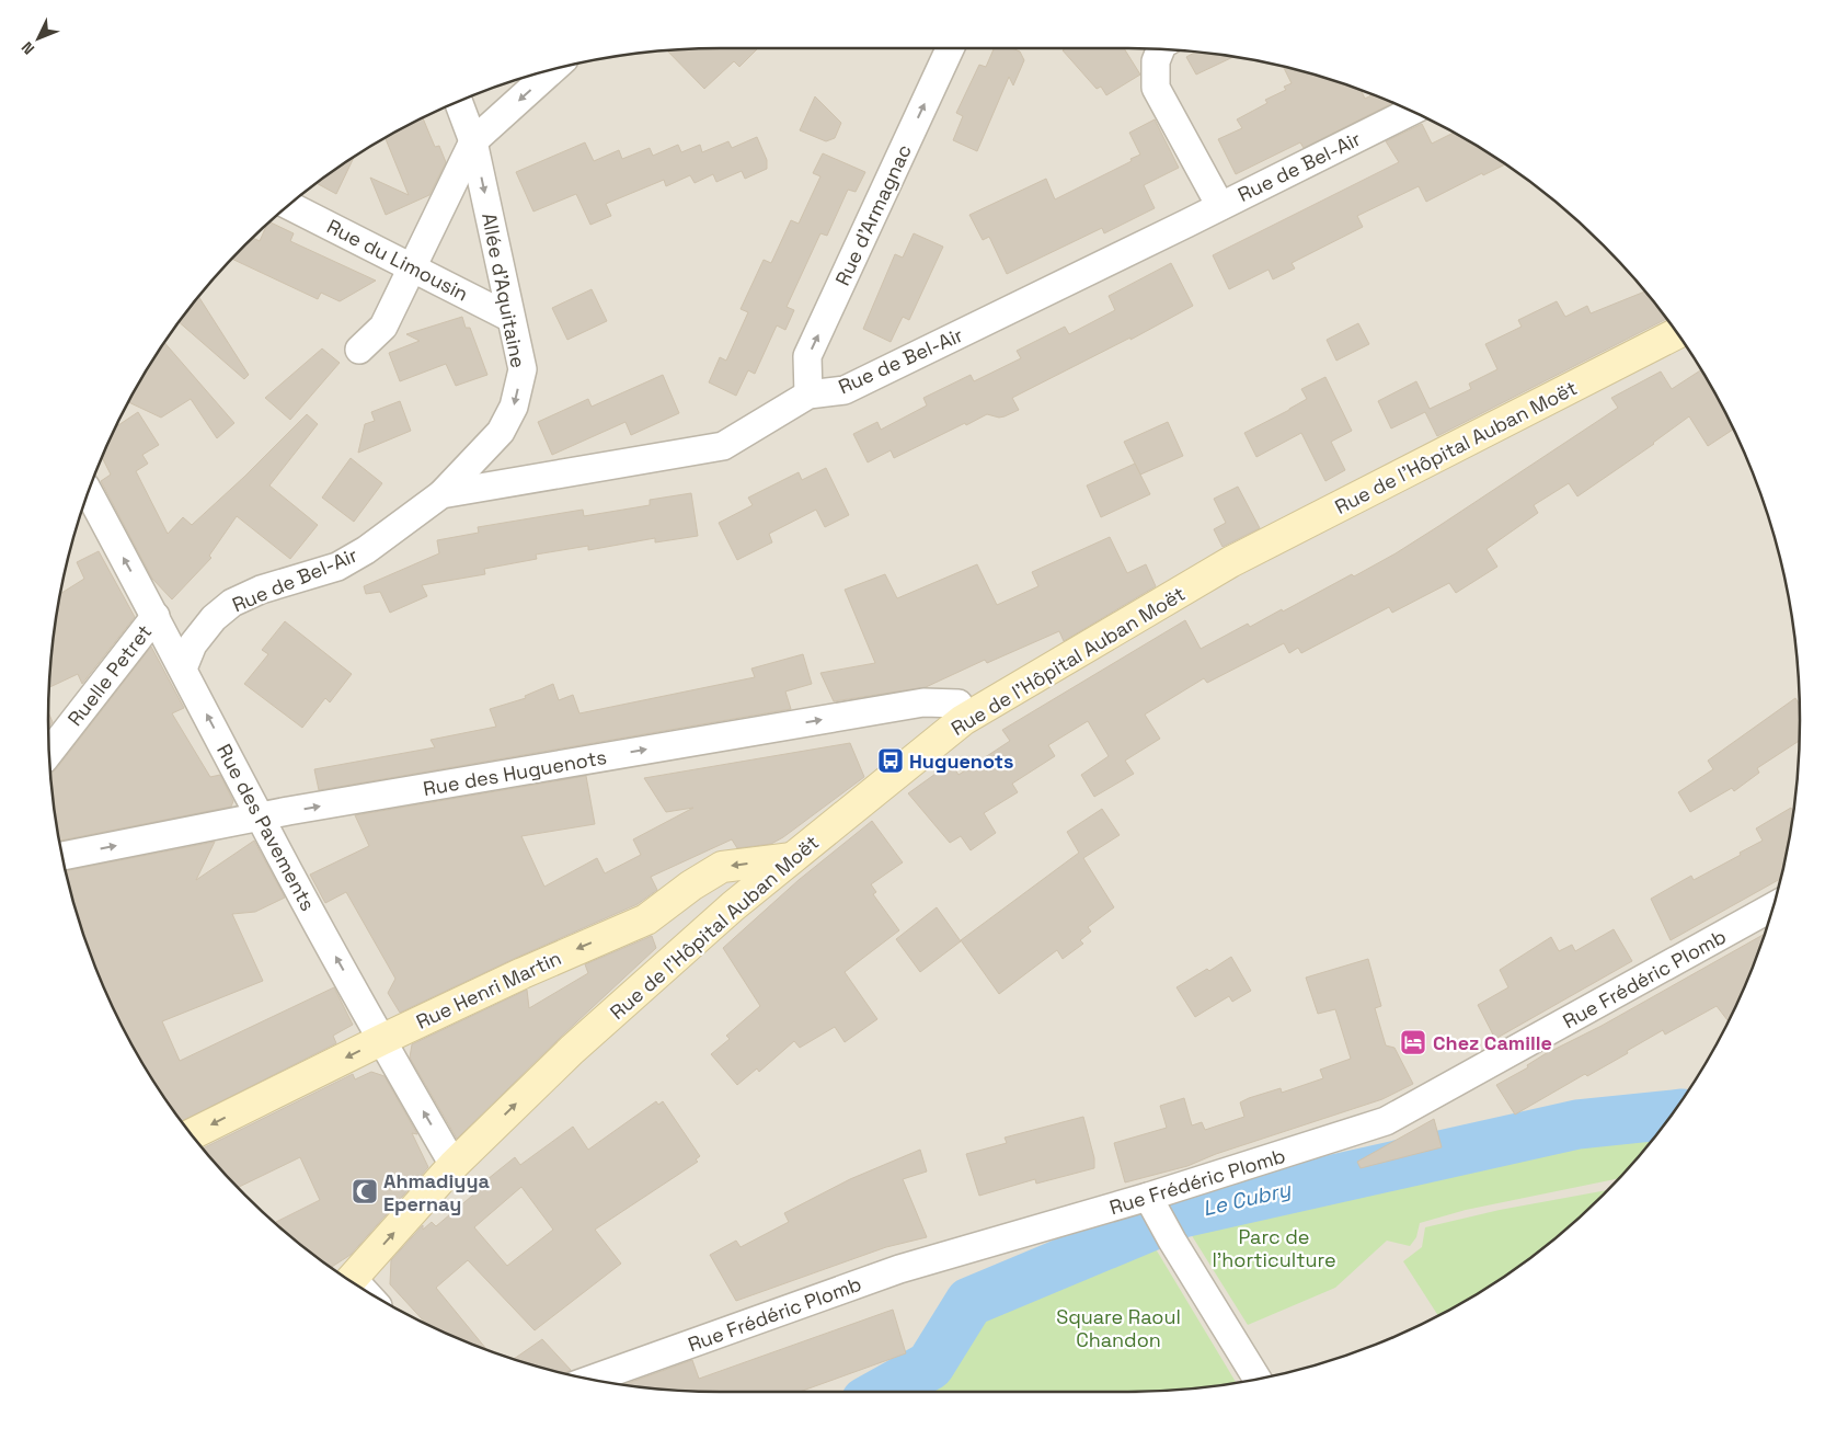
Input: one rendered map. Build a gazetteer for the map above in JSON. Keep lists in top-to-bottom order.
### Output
{
  "streets": {
    "main road": ["Rue de l'Hôpital Auban Moët", "Rue Henri Martin"],
    "street": [
      "Rue de Bel-Air",
      "Rue d'Armagnac",
      "Rue du Limousin",
      "Allée d'Aquitaine",
      "Ruelle Petret",
      "Rue des Huguenots",
      "Rue des Pavements",
      "Rue Frédéric Plomb"
    ]
  },
  "crossings": [
    ["Rue de Bel-Air", "Rue d'Armagnac"],
    ["Rue de Bel-Air", "Allée d'Aquitaine"],
    ["Rue de Bel-Air", "Rue des Pavements"],
    ["Rue du Limousin", "Allée d'Aquitaine"],
    ["Rue de l'Hôpital Auban Moët", "Rue des Huguenots"],
    ["Rue de l'Hôpital Auban Moët", "Rue des Pavements"],
    ["Rue de l'Hôpital Auban Moët", "Rue Henri Martin"],
    ["Ruelle Petret", "Rue des Pavements"],
    ["Rue des Huguenots", "Rue des Pavements"],
    ["Rue des Pavements", "Rue Henri Martin"]
  ],
  "one_way": [
    "Rue d'Armagnac",
    "Rue de l'Hôpital Auban Moët",
    "Rue des Huguenots",
    "Rue des Pavements",
    "Rue Henri Martin"
  ],
  "water": ["Le Cubry"],
  "parks": ["Parc de l'horticulture", "Square Raoul Chandon"],
  "places": {
    "bus stop": ["Huguenots"],
    "hotel": ["Chez Camille"],
    "mosque": ["Ahmadiyya Epernay"]
  },
  "north": "bottom left"
}
